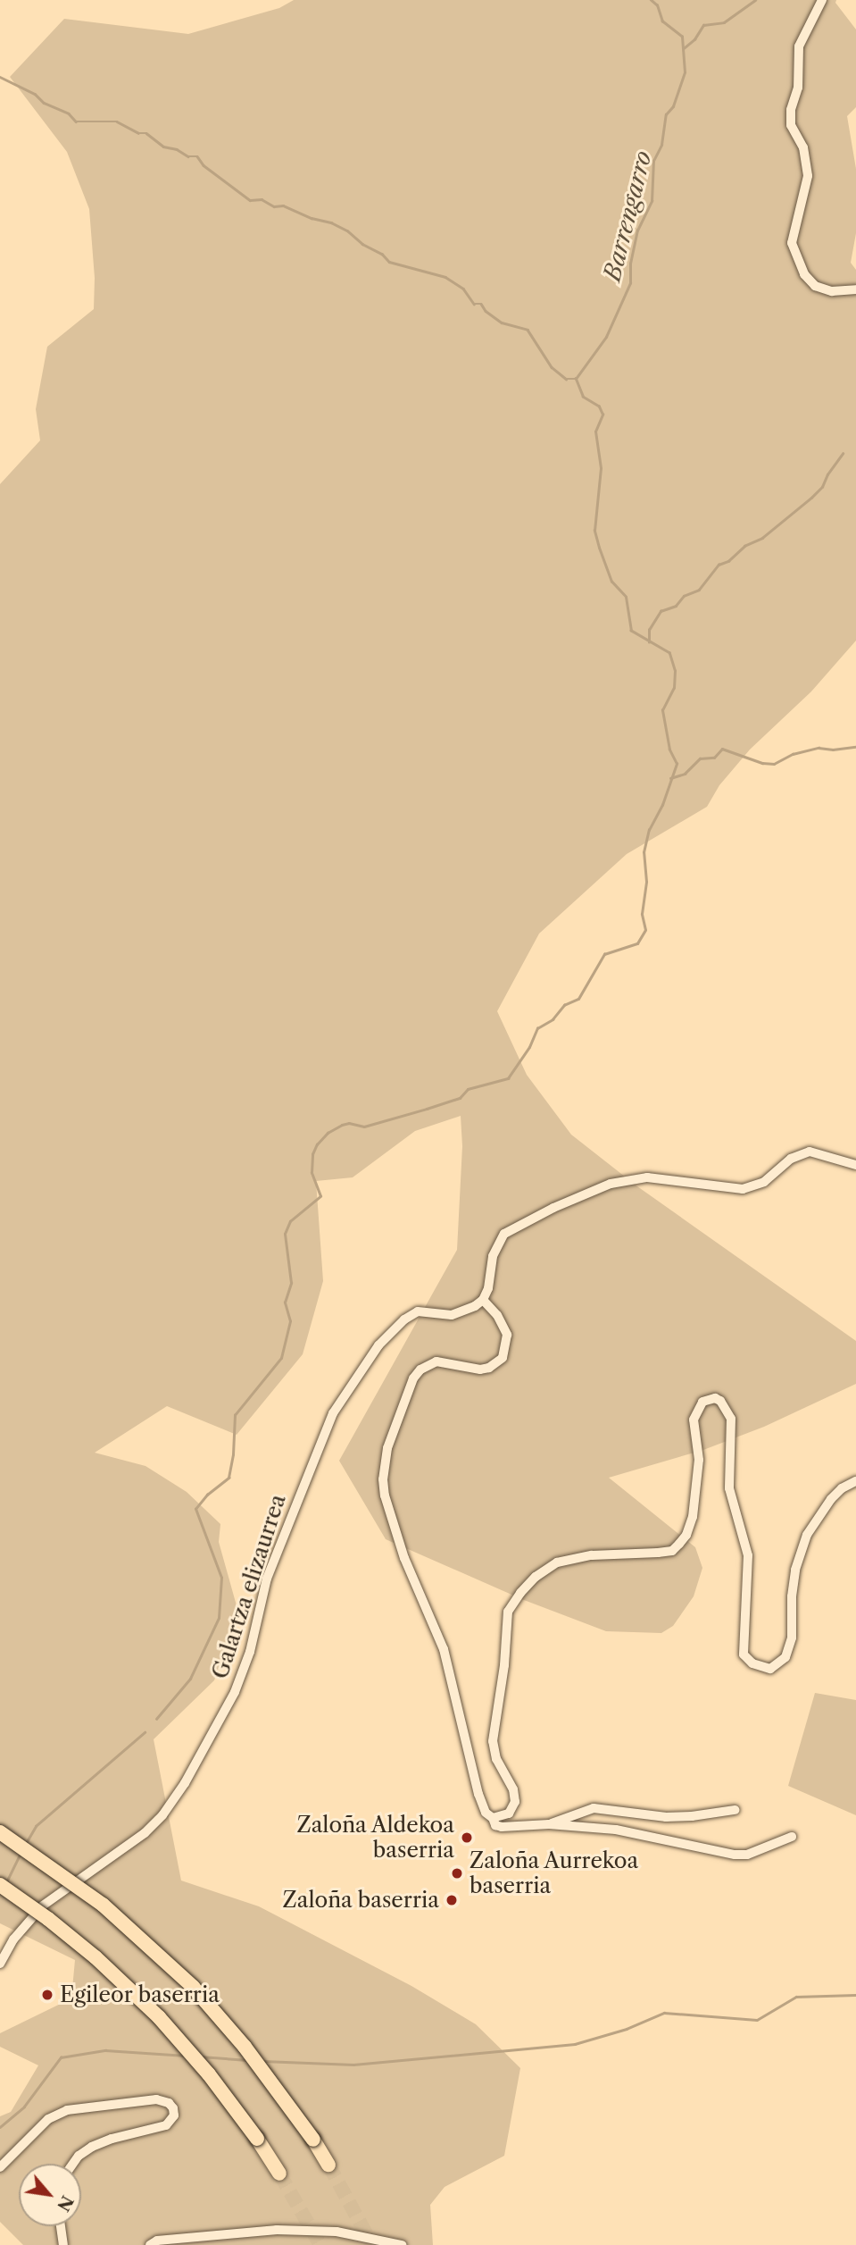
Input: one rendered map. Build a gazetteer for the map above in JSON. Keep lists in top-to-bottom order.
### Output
{
  "streets": {
    "street": ["Galartza elizaurrea"]
  },
  "water": ["Barrengarro"],
  "places": [
    "Zaloña Aldekoa baserria",
    "Zaloña Aurrekoa baserria",
    "Zaloña baserria",
    "Egileor baserria"
  ],
  "north": "bottom right"
}
